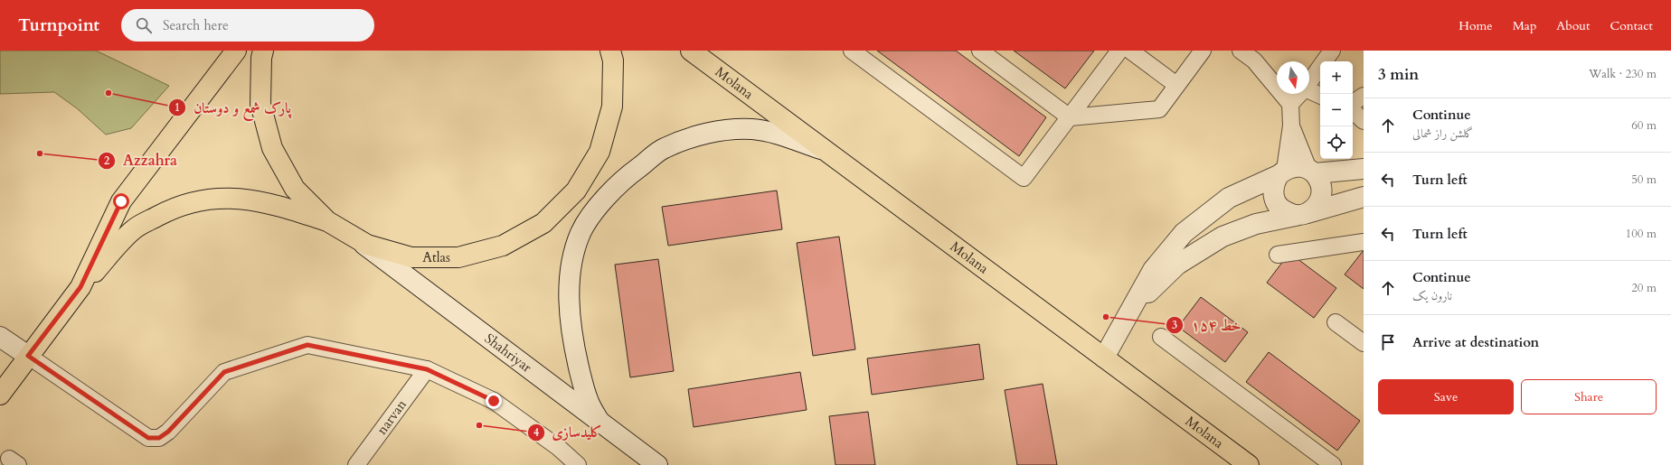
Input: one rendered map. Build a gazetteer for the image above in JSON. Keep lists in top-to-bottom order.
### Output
{
  "streets": {
    "main road": ["Molana", "Atlas", "Shahriyar"],
    "street": ["narvan"]
  },
  "crossings": [
    ["Atlas", "Shahriyar"]
  ],
  "places": [
    "پارک شمع و دوستان",
    "Azzahra",
    "خط ۱۵۴",
    "کلیدسازی"
  ],
  "north": "bottom",
  "page": {
    "header": "Turnpoint",
    "search": "Search here",
    "nav": [
      "Home",
      "Map",
      "About",
      "Contact"
    ],
    "heading": ["3 min", "Walk · 230 m"],
    "map_buttons": ["+", "−"],
    "list": [
      ["Continue", "گلشن راز شمالی", "60 m"],
      ["Turn left", "50 m"],
      ["Turn left", "100 m"],
      ["Continue", "نارون یک", "20 m"],
      "Arrive at destination"
    ],
    "buttons": ["Save", "Share"]
  }
}
